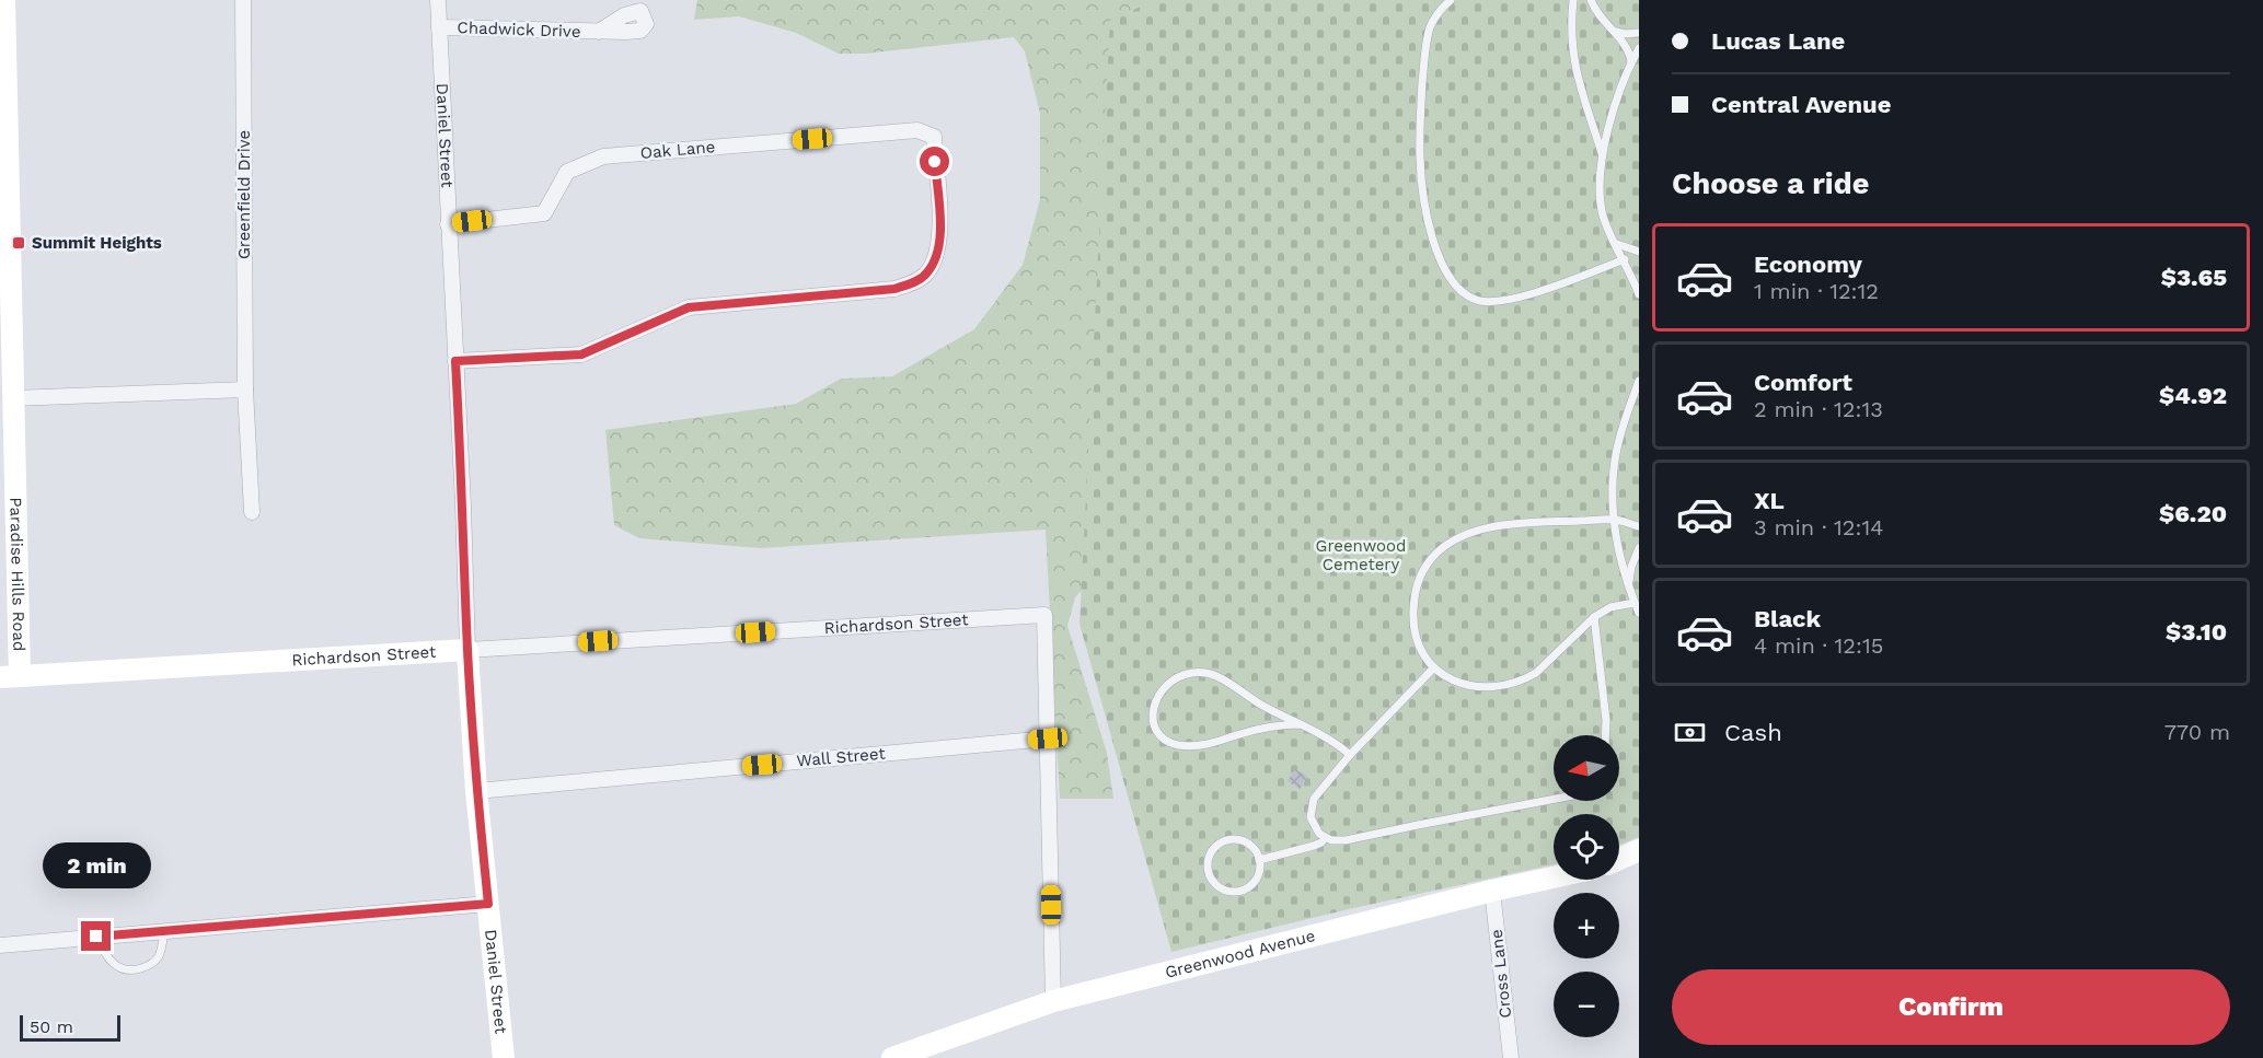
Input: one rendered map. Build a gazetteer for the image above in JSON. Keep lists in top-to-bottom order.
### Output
{
  "streets": {
    "street": [
      "Chadwick Drive",
      "Daniel Street",
      "Oak Lane",
      "Greenfield Drive",
      "Paradise Hills Road",
      "Richardson Street",
      "Wall Street",
      "Greenwood Avenue",
      "Cross Lane"
    ]
  },
  "crossings": [
    ["Chadwick Drive", "Daniel Street"],
    ["Daniel Street", "Oak Lane"],
    ["Daniel Street", "Richardson Street"],
    ["Daniel Street", "Wall Street"],
    ["Paradise Hills Road", "Richardson Street"],
    ["Richardson Street", "Wall Street"],
    ["Greenwood Avenue", "Cross Lane"]
  ],
  "parks": ["Greenwood Cemetery"],
  "places": {
    "transit": ["Summit Heights"]
  },
  "scale_bar": "50 m",
  "north": "left",
  "page": {
    "banner": ["Lucas Lane", "Central Avenue"],
    "heading": "Choose a ride",
    "list": [
      {
        "name": "Economy",
        "note": "1 min · 12:12",
        "value": "$3.65"
      },
      {
        "name": "Comfort",
        "note": "2 min · 12:13",
        "value": "$4.92"
      },
      {
        "name": "XL",
        "note": "3 min · 12:14",
        "value": "$6.20"
      },
      {
        "name": "Black",
        "note": "4 min · 12:15",
        "value": "$3.10"
      }
    ],
    "pay": ["Cash", "770 m"],
    "map_buttons": ["+", "−"],
    "bubble": "2 min",
    "buttons": "Confirm",
    "scale": "50 m"
  }
}
